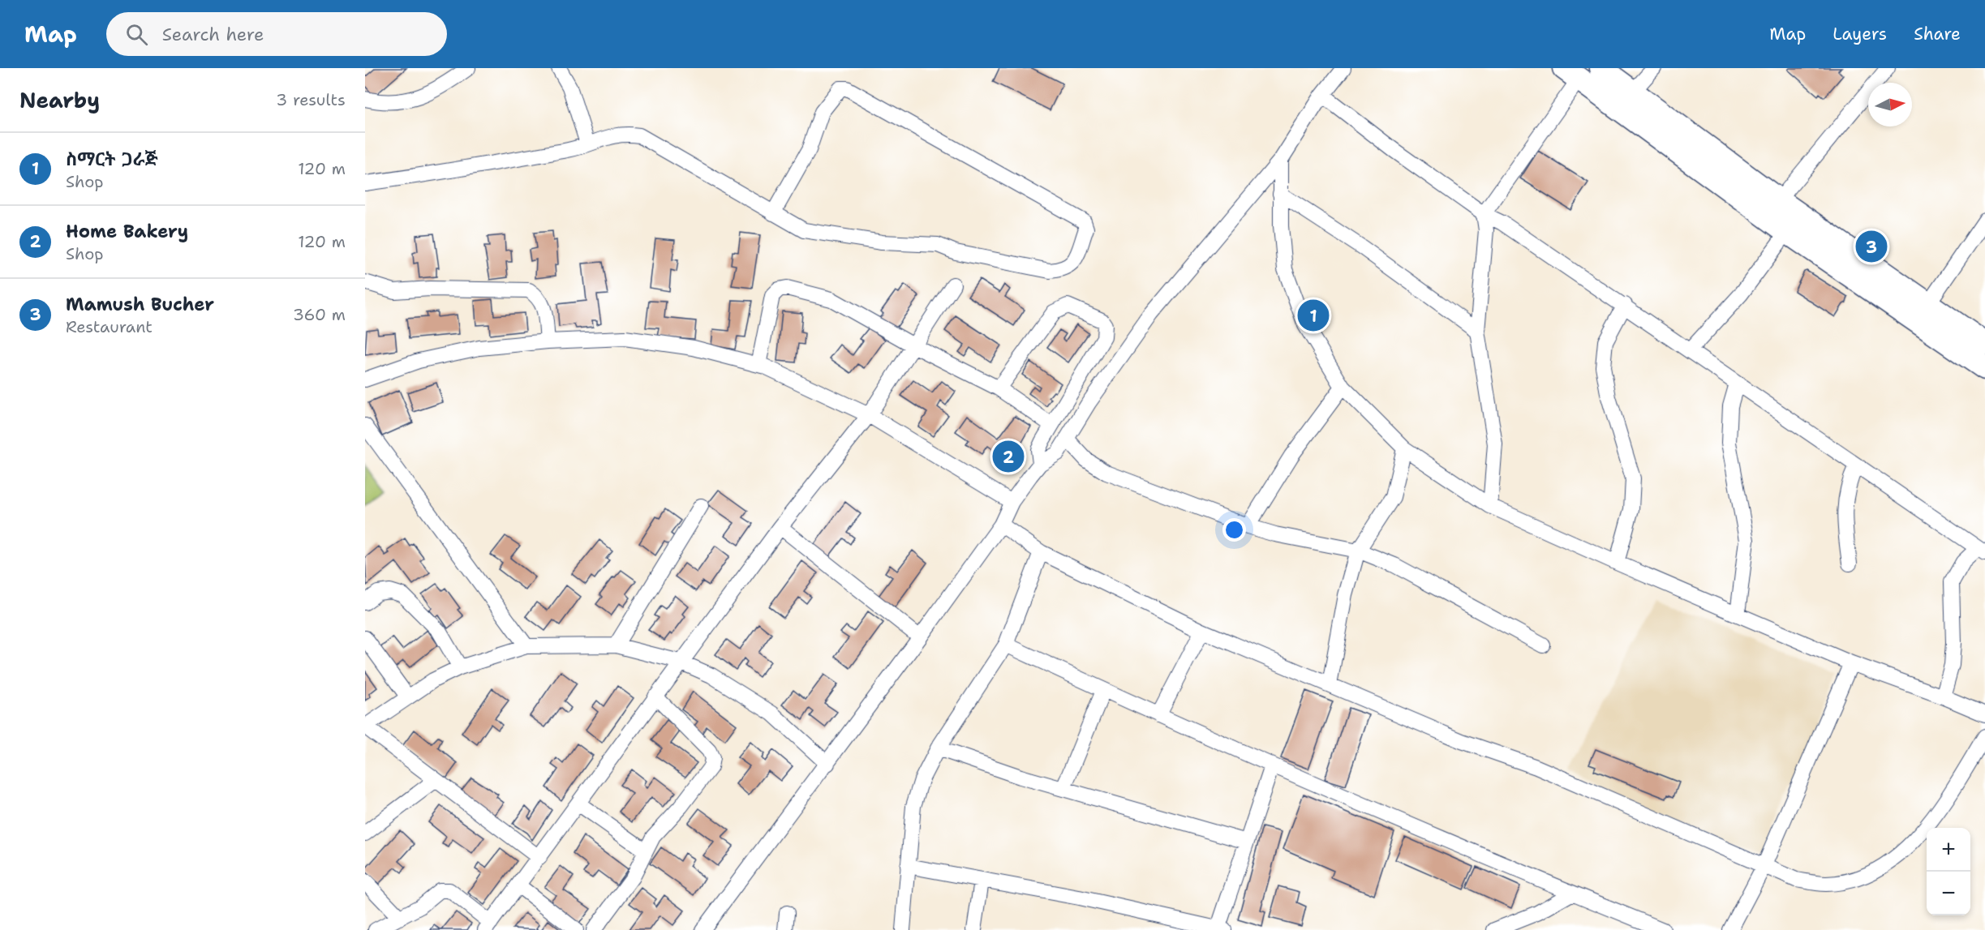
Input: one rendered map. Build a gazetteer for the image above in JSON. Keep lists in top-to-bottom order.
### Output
{
  "north": "right",
  "page": {
    "header": "Map",
    "search": "Search here",
    "nav": ["Map", "Layers", "Share"],
    "heading": ["Nearby", "3 results"],
    "list": [
      {
        "mark": "1",
        "name": "ስማርት ጋራጅ",
        "note": "Shop",
        "value": "120 m"
      },
      {
        "mark": "2",
        "name": "Home Bakery",
        "note": "Shop",
        "value": "120 m"
      },
      {
        "mark": "3",
        "name": "Mamush Bucher",
        "note": "Restaurant",
        "value": "360 m"
      }
    ],
    "pins": ["3", "1", "2"],
    "map_buttons": ["+", "−"]
  }
}
